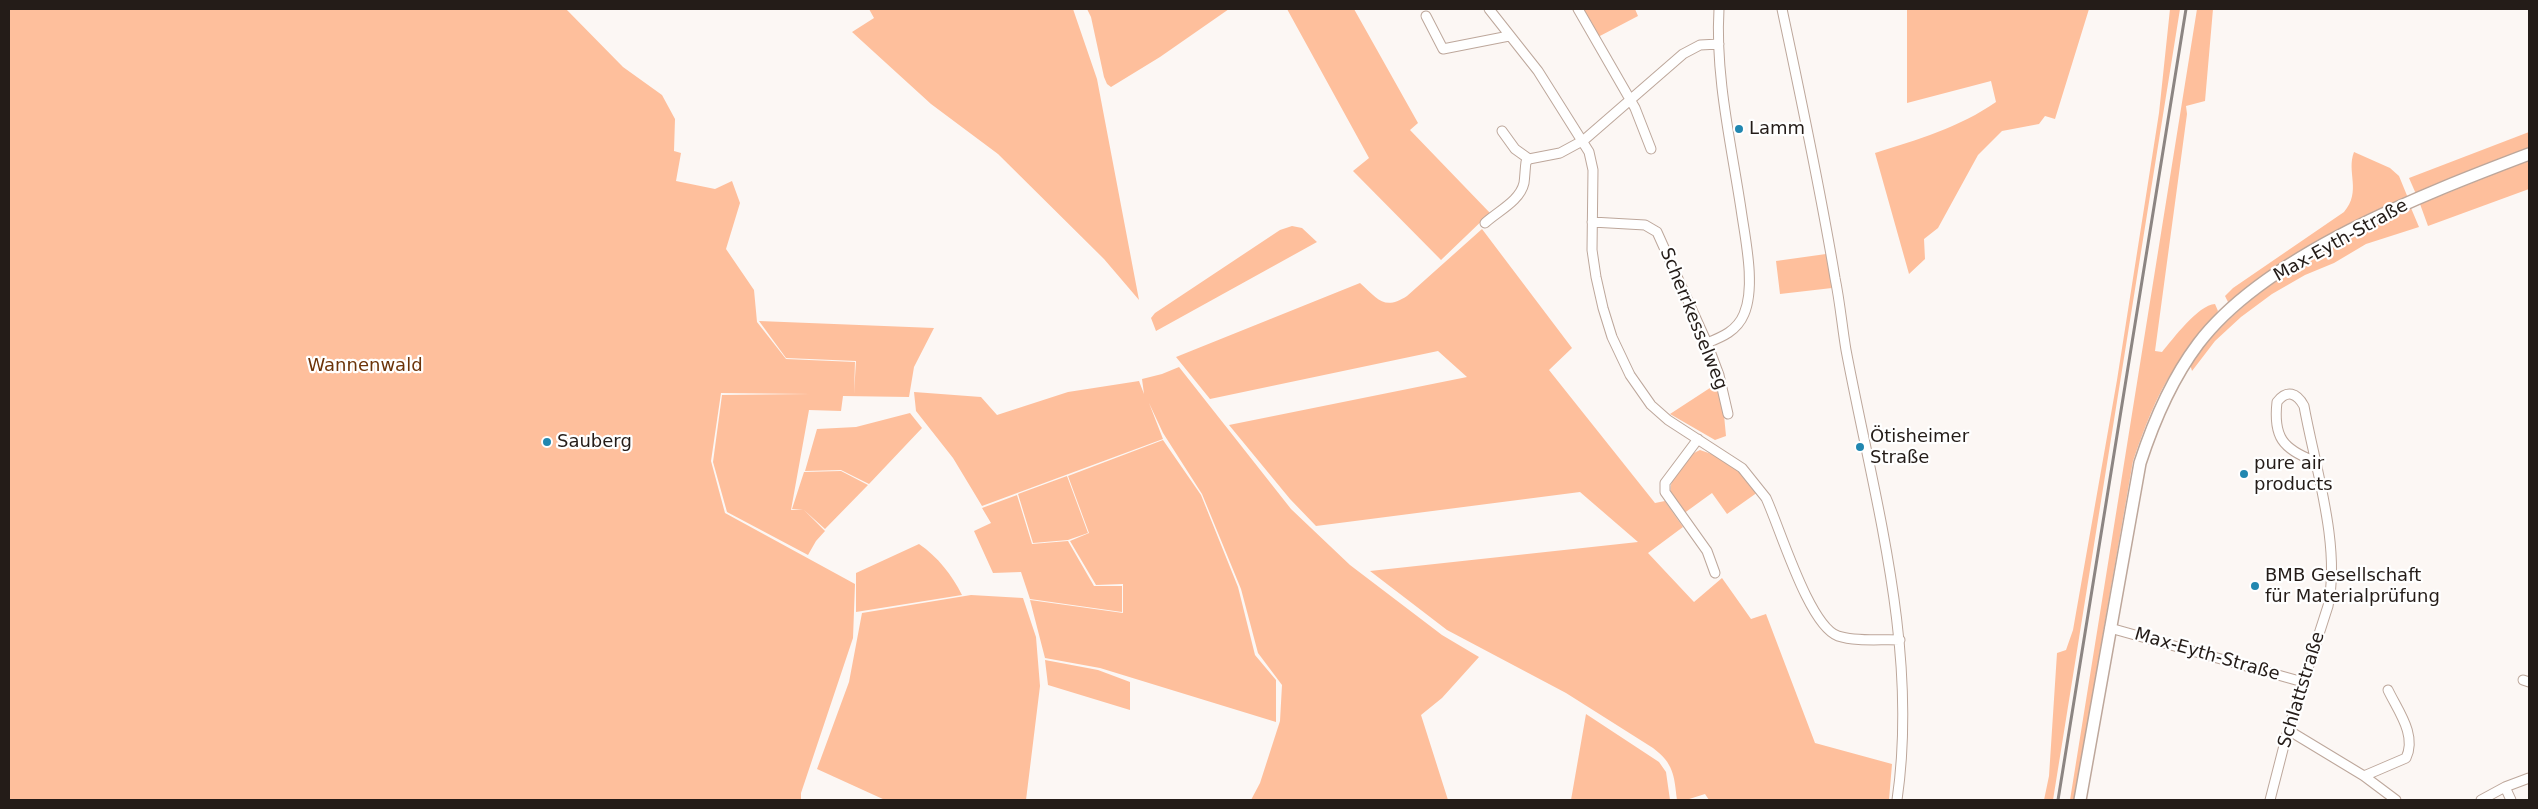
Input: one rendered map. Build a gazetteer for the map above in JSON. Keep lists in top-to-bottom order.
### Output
{
  "streets": {
    "street": ["Max-Eyth-Straße", "Scherrkesselweg", "Schlattstraße"]
  },
  "crossings": [
    ["Max-Eyth-Straße", "Schlattstraße"]
  ],
  "parks": ["Wannenwald"],
  "places": [
    "Lamm",
    "Sauberg",
    "Ötisheimer Straße",
    "pure air products",
    "BMB Gesellschaft für Materialprüfung"
  ]
}
